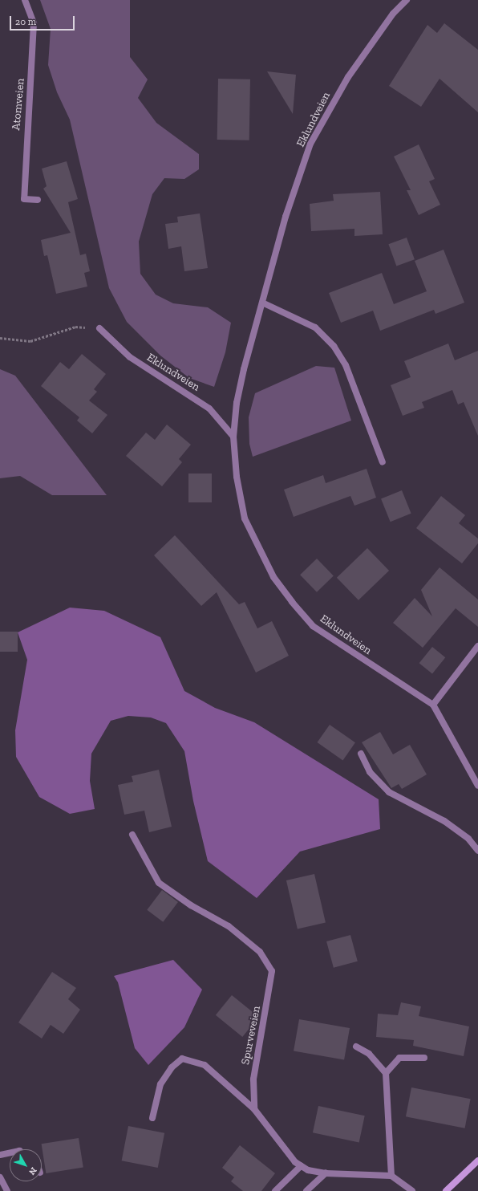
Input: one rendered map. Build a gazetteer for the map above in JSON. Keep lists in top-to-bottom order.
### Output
{
  "streets": {
    "street": ["Atomveien", "Eklundveien", "Spurveveien"]
  },
  "scale_bar": "20 m",
  "north": "bottom right"
}
